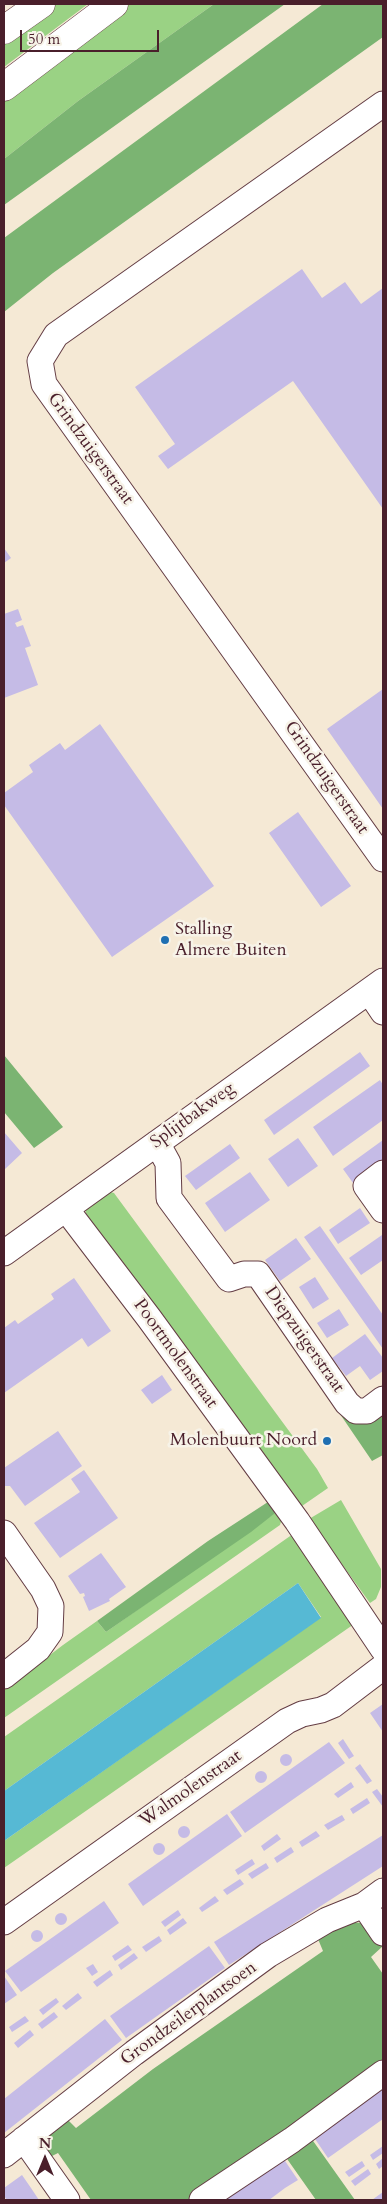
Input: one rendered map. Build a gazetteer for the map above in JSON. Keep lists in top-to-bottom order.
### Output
{
  "streets": {
    "street": [
      "Grindzuigerstraat",
      "Splijtbakweg",
      "Diepzuigerstraat",
      "Poortmolenstraat",
      "Walmolenstraat",
      "Grondzeilerplantsoen"
    ]
  },
  "crossings": [
    ["Splijtbakweg", "Diepzuigerstraat"],
    ["Splijtbakweg", "Poortmolenstraat"]
  ],
  "places": ["Stalling Almere Buiten", "Molenbuurt Noord"],
  "scale_bar": "50 m",
  "north": "top"
}
